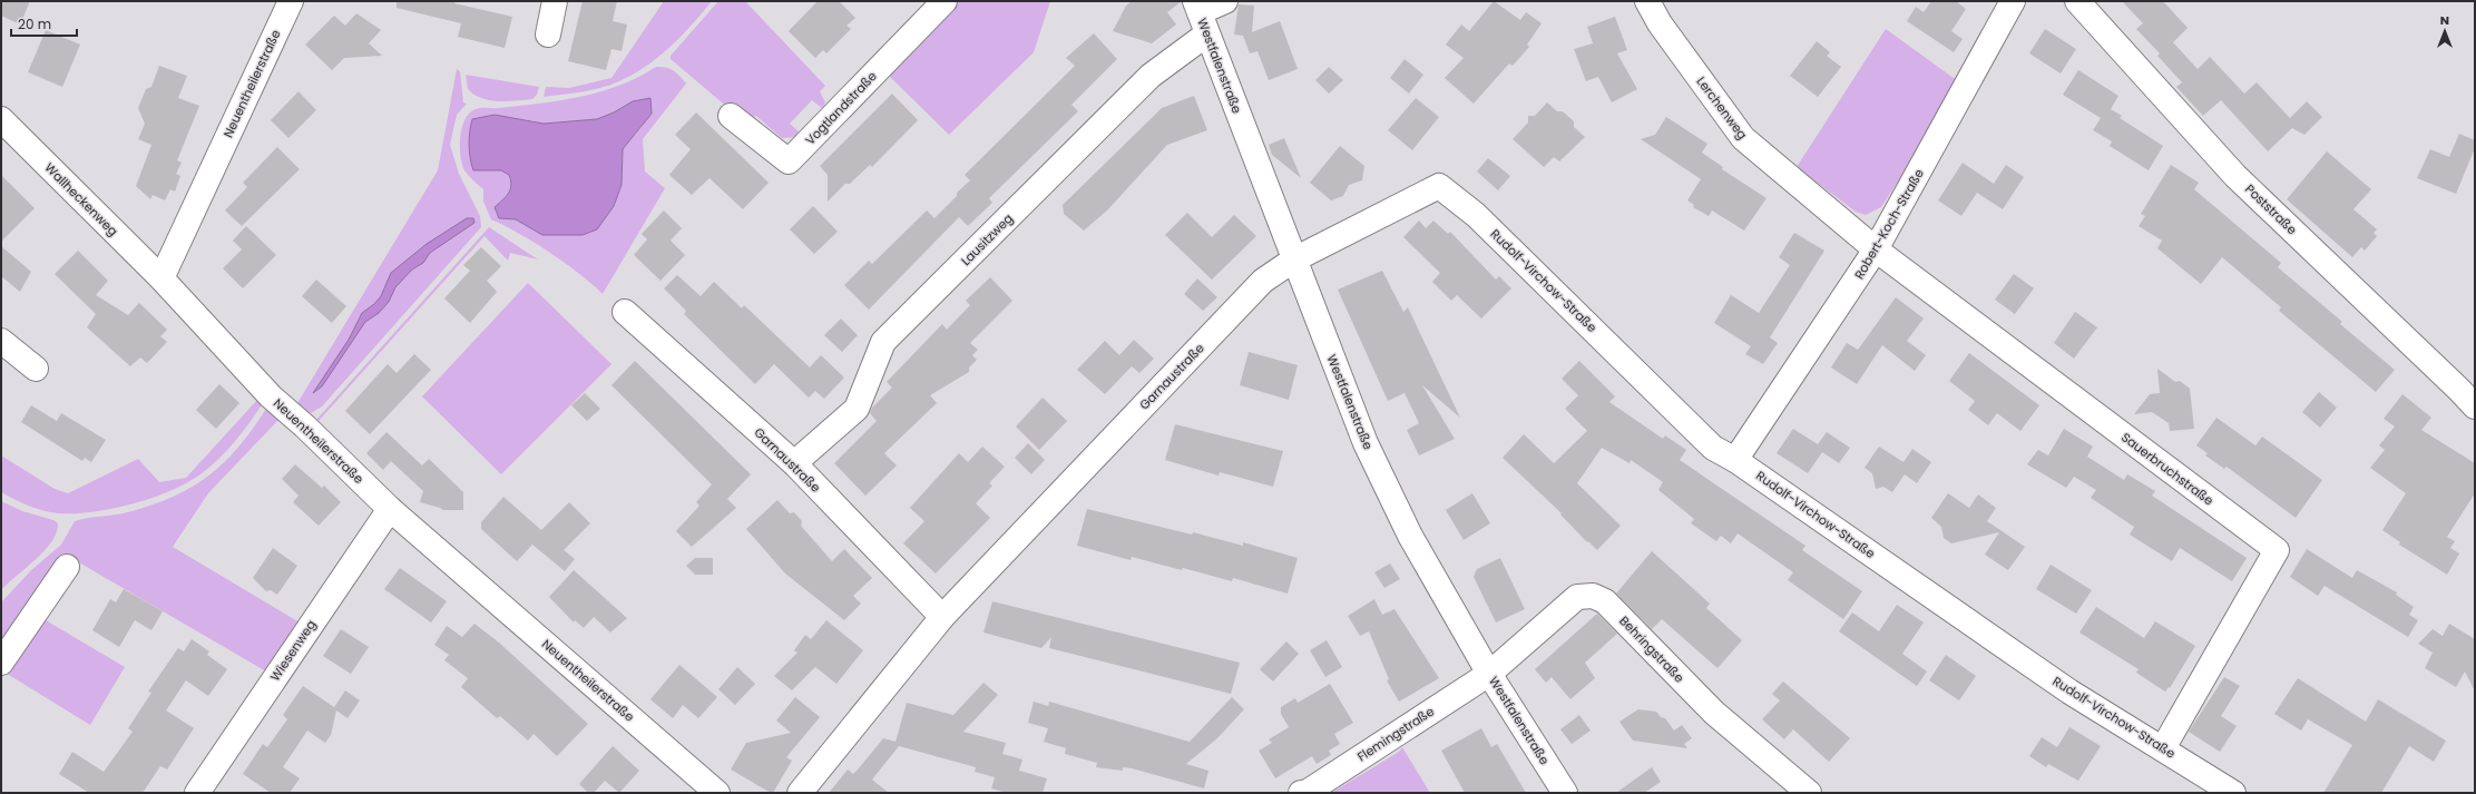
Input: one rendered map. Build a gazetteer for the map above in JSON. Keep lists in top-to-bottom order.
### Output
{
  "streets": {
    "street": [
      "Westfalenstraße",
      "Neuentheilerstraße",
      "Vogtlandstraße",
      "Lerchenweg",
      "Wallheckenweg",
      "Poststraße",
      "Robert-Koch-Straße",
      "Lausitzweg",
      "Rudolf-Virchow-Straße",
      "Garnaustraße",
      "Sauerbruchstraße",
      "Behringstraße",
      "Wiesenweg",
      "Flemingstraße"
    ]
  },
  "crossings": [
    ["Westfalenstraße", "Lausitzweg"],
    ["Westfalenstraße", "Garnaustraße"],
    ["Westfalenstraße", "Behringstraße"],
    ["Westfalenstraße", "Flemingstraße"],
    ["Neuentheilerstraße", "Wallheckenweg"],
    ["Neuentheilerstraße", "Wiesenweg"],
    ["Lerchenweg", "Robert-Koch-Straße"],
    ["Lerchenweg", "Sauerbruchstraße"],
    ["Robert-Koch-Straße", "Rudolf-Virchow-Straße"],
    ["Robert-Koch-Straße", "Sauerbruchstraße"],
    ["Lausitzweg", "Garnaustraße"],
    ["Rudolf-Virchow-Straße", "Garnaustraße"],
    ["Rudolf-Virchow-Straße", "Sauerbruchstraße"],
    ["Behringstraße", "Flemingstraße"]
  ],
  "scale_bar": "20 m",
  "north": "top"
}
